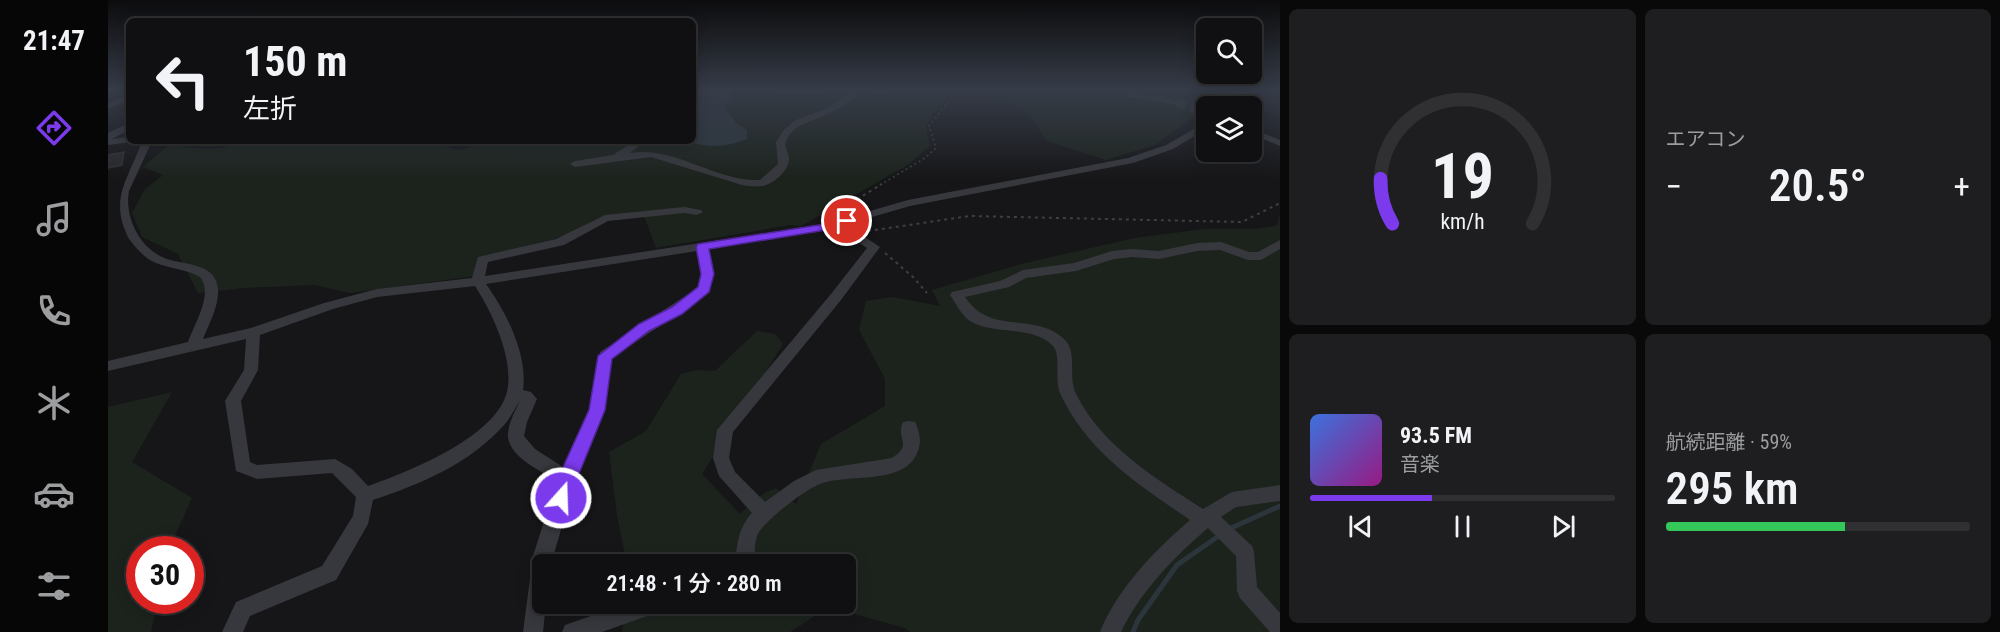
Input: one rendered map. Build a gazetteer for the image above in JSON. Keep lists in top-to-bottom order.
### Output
{
  "page": {
    "tabs": "21:47",
    "tile": [
      "エアコン",
      ["航続距離 · 59%", "295 km"]
    ],
    "turn": ["150 m", "左折"],
    "heat": ["−", "20.5°", "+"],
    "song": ["93.5 FM", "音楽"],
    "limit": "30",
    "trip": "21:48 · 1 分 · 280 m",
    "gauge": ["19", "km/h"]
  }
}
